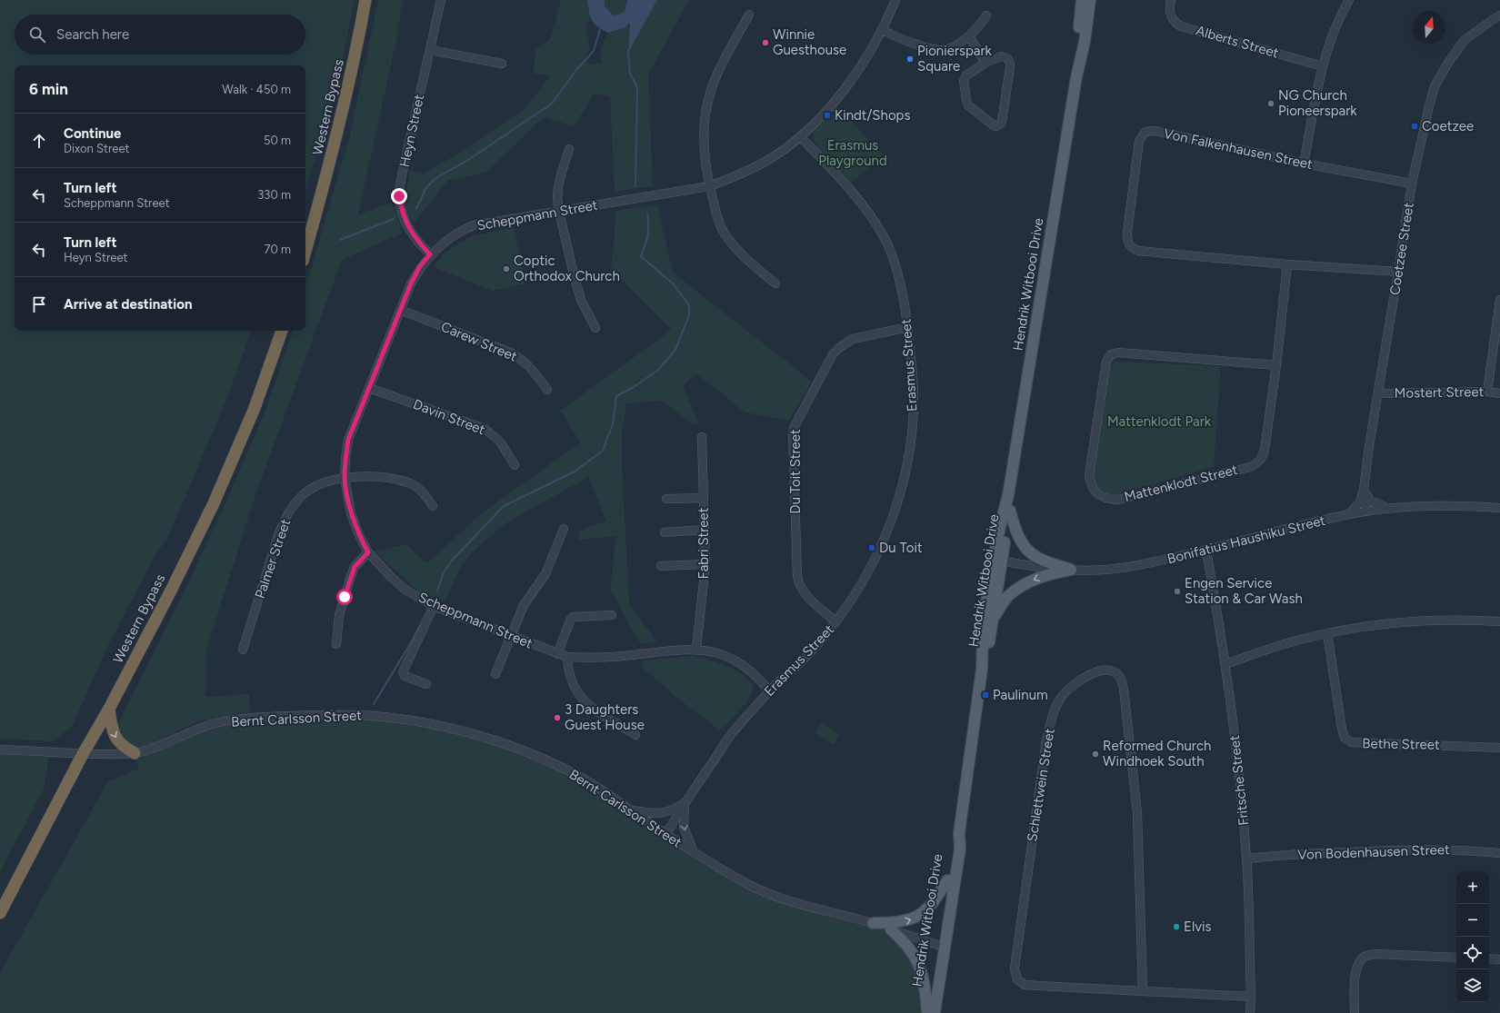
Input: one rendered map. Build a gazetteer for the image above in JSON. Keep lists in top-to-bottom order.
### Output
{
  "streets": {
    "highway": ["Western Bypass"],
    "main road": ["Hendrik Witbooi Drive"],
    "street": [
      "Alberts Street",
      "Heyn Street",
      "Von Falkenhausen Street",
      "Scheppmann Street",
      "Coetzee Street",
      "Carew Street",
      "Erasmus Street",
      "Mostert Street",
      "Davin Street",
      "Du Toit Street",
      "Mattenklodt Street",
      "Bonifatius Haushiku Street",
      "Fabri Street",
      "Palmer Street",
      "Bernt Carlsson Street",
      "Bethe Street",
      "Fritsche Street",
      "Schlettwein Street",
      "Von Bodenhausen Street"
    ]
  },
  "crossings": [
    ["Western Bypass", "Bernt Carlsson Street"],
    ["Heyn Street", "Scheppmann Street"],
    ["Von Falkenhausen Street", "Coetzee Street"],
    ["Von Falkenhausen Street", "Mattenklodt Street"],
    ["Scheppmann Street", "Carew Street"],
    ["Scheppmann Street", "Erasmus Street"],
    ["Scheppmann Street", "Davin Street"],
    ["Scheppmann Street", "Fabri Street"],
    ["Scheppmann Street", "Palmer Street"],
    ["Coetzee Street", "Mostert Street"],
    ["Coetzee Street", "Bonifatius Haushiku Street"],
    ["Hendrik Witbooi Drive", "Bonifatius Haushiku Street"],
    ["Hendrik Witbooi Drive", "Bernt Carlsson Street"],
    ["Erasmus Street", "Du Toit Street"],
    ["Erasmus Street", "Bernt Carlsson Street"],
    ["Bonifatius Haushiku Street", "Fritsche Street"],
    ["Fritsche Street", "Schlettwein Street"],
    ["Fritsche Street", "Von Bodenhausen Street"]
  ],
  "parks": ["Erasmus Playground", "Mattenklodt Park"],
  "places": {
    "other": [
      "Winnie Guesthouse",
      "Pionierspark Square",
      "NG Church Pioneerspark",
      "Coptic Orthodox Church",
      "Engen Service Station & Car Wash",
      "3 Daughters Guest House",
      "Reformed Church Windhoek South",
      "Elvis"
    ],
    "transit": [
      "Kindt/Shops",
      "Coetzee",
      "Du Toit",
      "Paulinum"
    ]
  },
  "north": "top",
  "page": {
    "search": "Search here",
    "heading": ["6 min", "Walk · 450 m"],
    "list": [
      ["Continue", "Dixon Street", "50 m"],
      ["Turn left", "Scheppmann Street", "330 m"],
      ["Turn left", "Heyn Street", "70 m"],
      "Arrive at destination"
    ],
    "map_buttons": ["+", "−"]
  }
}
